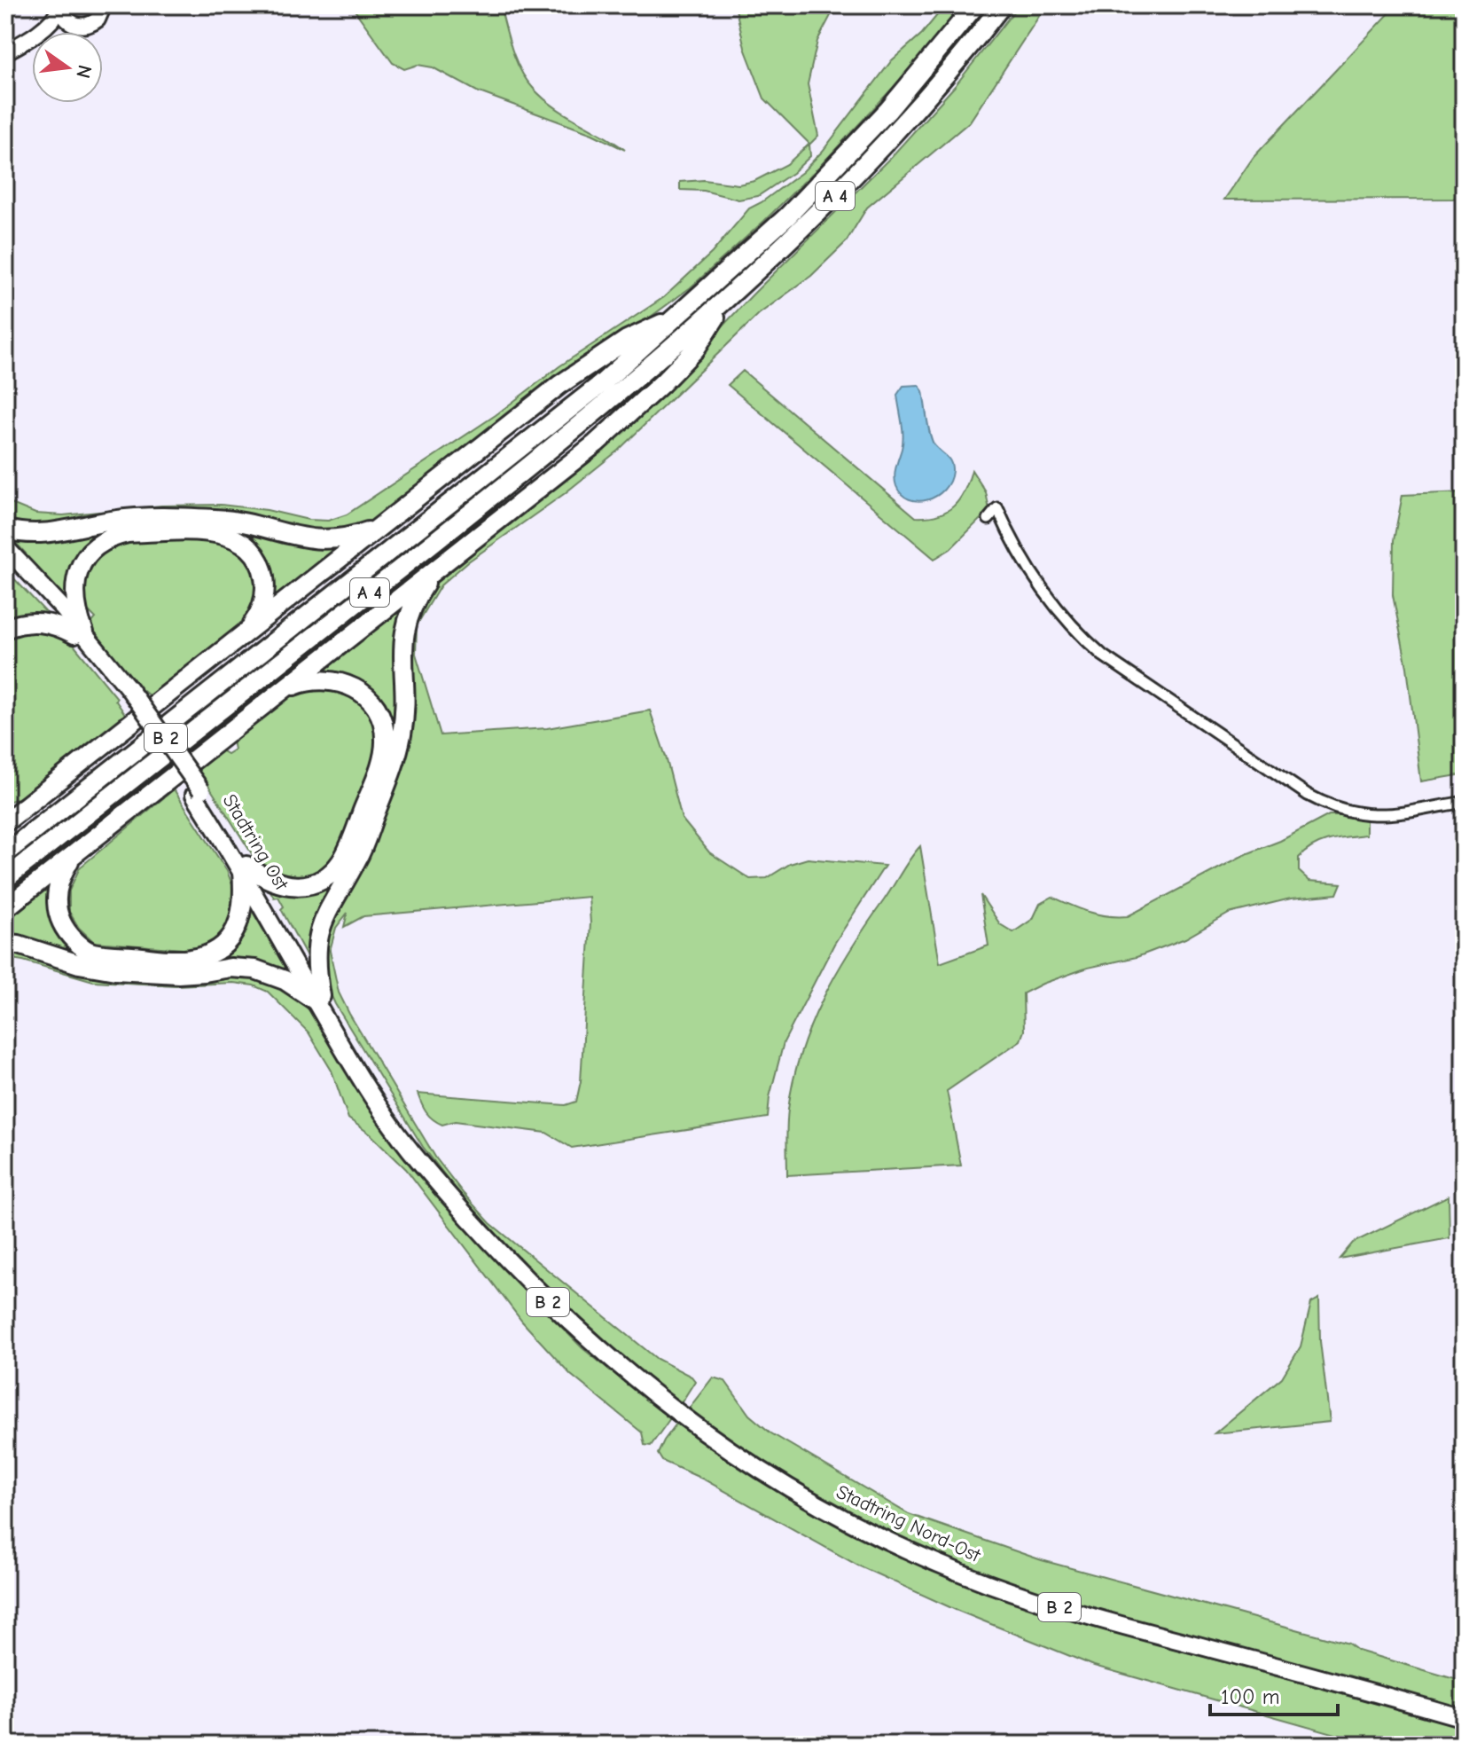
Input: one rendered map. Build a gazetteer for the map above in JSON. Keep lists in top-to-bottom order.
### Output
{
  "streets": {
    "highway": [
      "A 4",
      "B 2",
      "Stadtring Ost",
      "Stadtring Nord-Ost"
    ]
  },
  "crossings": [
    ["B 2", "Stadtring Ost"],
    ["B 2", "Stadtring Nord-Ost"]
  ],
  "scale_bar": "100 m",
  "north": "right"
}
